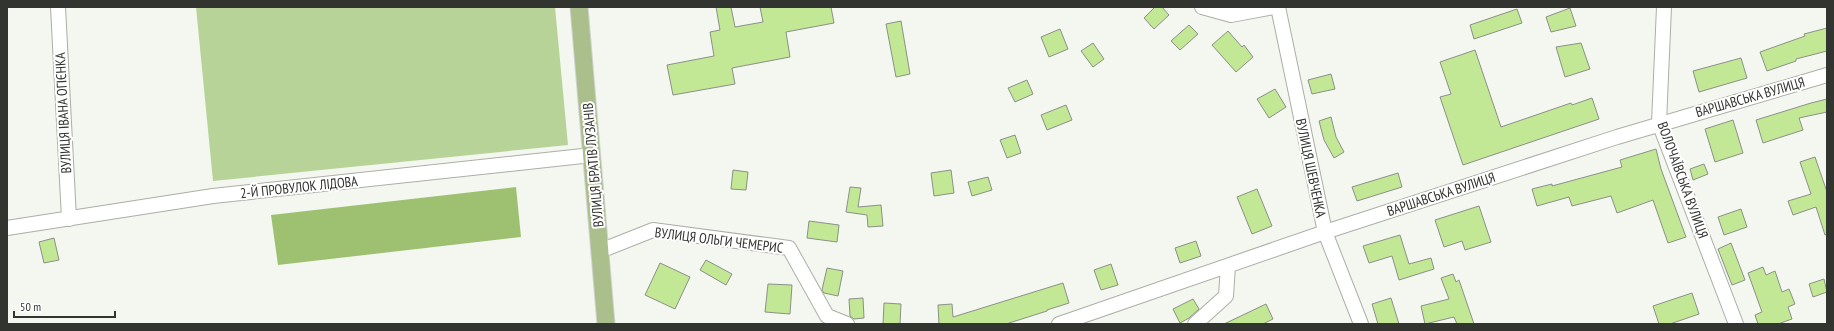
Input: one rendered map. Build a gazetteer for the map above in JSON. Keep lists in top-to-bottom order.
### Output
{
  "streets": {
    "main road": ["ВУЛИЦЯ БРАТІВ ЛУЗАНІВ"],
    "street": [
      "ВАРШАВСЬКА ВУЛИЦЯ",
      "ВУЛИЦЯ ІВАНА ОГІЄНКА",
      "ВУЛИЦЯ ШЕВЧЕНКА",
      "ВОЛОЧАЇВСЬКА ВУЛИЦЯ",
      "2-Й ПРОВУЛОК ЛІДОВА",
      "ВУЛИЦЯ ОЛЬГИ ЧЕМЕРИС"
    ]
  },
  "crossings": [
    ["ВАРШАВСЬКА ВУЛИЦЯ", "ВУЛИЦЯ ШЕВЧЕНКА"],
    ["ВАРШАВСЬКА ВУЛИЦЯ", "ВОЛОЧАЇВСЬКА ВУЛИЦЯ"],
    ["ВУЛИЦЯ ІВАНА ОГІЄНКА", "2-Й ПРОВУЛОК ЛІДОВА"],
    ["ВУЛИЦЯ БРАТІВ ЛУЗАНІВ", "2-Й ПРОВУЛОК ЛІДОВА"],
    ["ВУЛИЦЯ БРАТІВ ЛУЗАНІВ", "ВУЛИЦЯ ОЛЬГИ ЧЕМЕРИС"]
  ],
  "scale_bar": "50 m"
}
